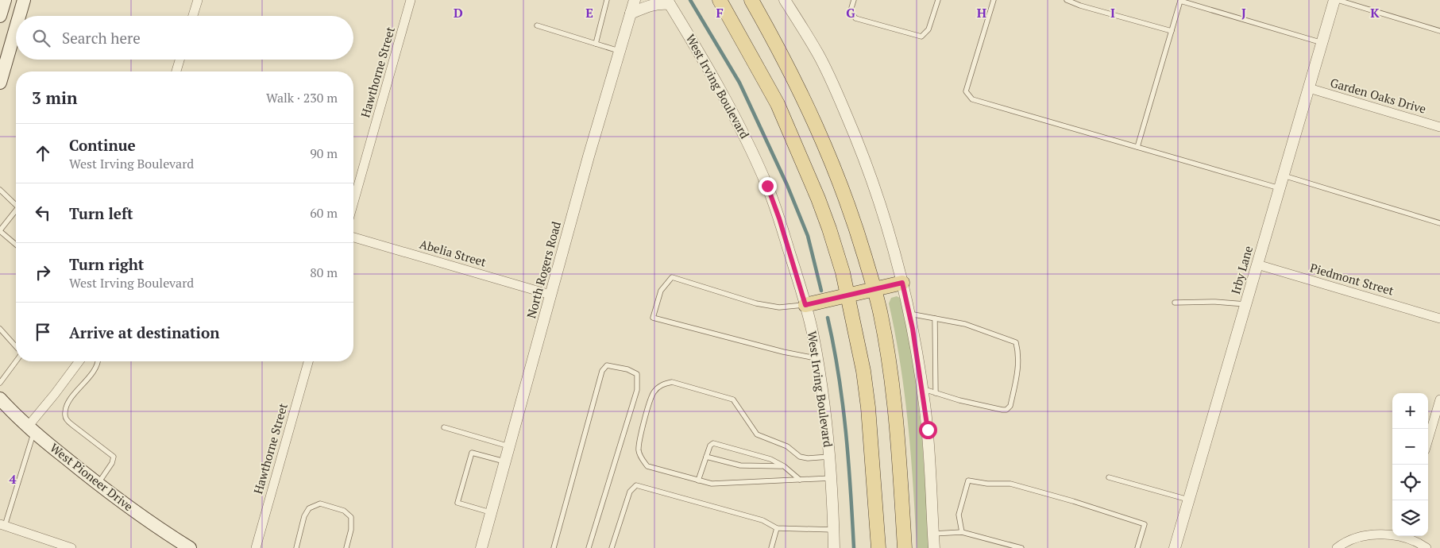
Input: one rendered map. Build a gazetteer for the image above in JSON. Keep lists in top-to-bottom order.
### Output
{
  "streets": {
    "main road": ["West Pioneer Drive"],
    "street": [
      "Hawthorne Street",
      "West Irving Boulevard",
      "Garden Oaks Drive",
      "Abelia Street",
      "North Rogers Road",
      "Irby Lane",
      "Piedmont Street"
    ]
  },
  "crossings": [
    ["Garden Oaks Drive", "Irby Lane"],
    ["Abelia Street", "North Rogers Road"],
    ["Irby Lane", "Piedmont Street"]
  ],
  "page": {
    "search": "Search here",
    "heading": ["3 min", "Walk · 230 m"],
    "list": [
      ["Continue", "West Irving Boulevard", "90 m"],
      ["Turn left", "60 m"],
      ["Turn right", "West Irving Boulevard", "80 m"],
      "Arrive at destination"
    ],
    "map_buttons": ["+", "−"]
  },
  "grid": {
    "columns": [
      "D",
      "E",
      "F",
      "G",
      "H",
      "I",
      "J",
      "K"
    ],
    "rows": ["4"]
  }
}
